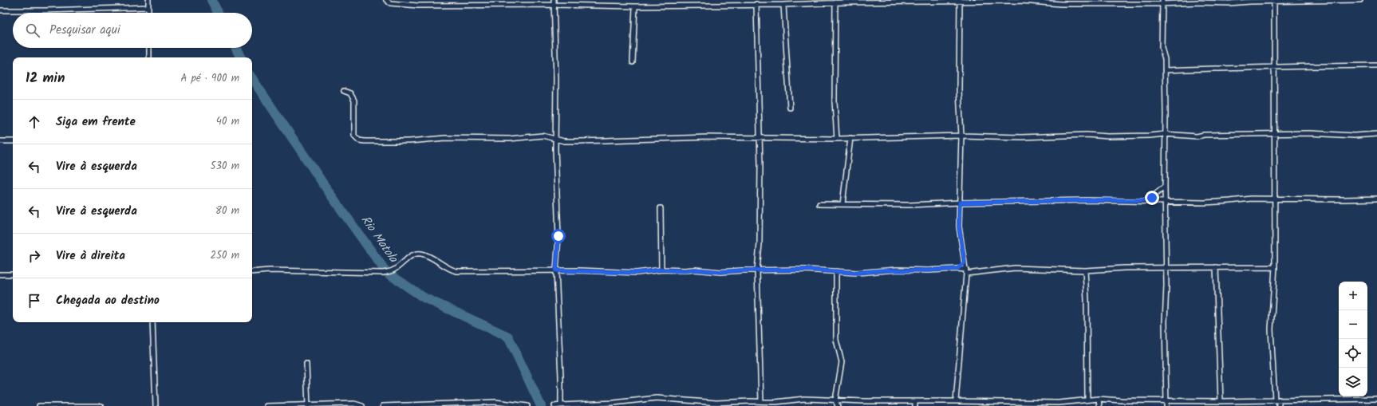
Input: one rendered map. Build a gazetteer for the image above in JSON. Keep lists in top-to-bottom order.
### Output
{
  "water": ["Rio Matola"],
  "page": {
    "search": "Pesquisar aqui",
    "heading": ["12 min", "A pé · 900 m"],
    "list": [
      ["Siga em frente", "40 m"],
      ["Vire à esquerda", "530 m"],
      ["Vire à esquerda", "80 m"],
      ["Vire à direita", "250 m"],
      "Chegada ao destino"
    ],
    "map_buttons": ["+", "−"]
  }
}
